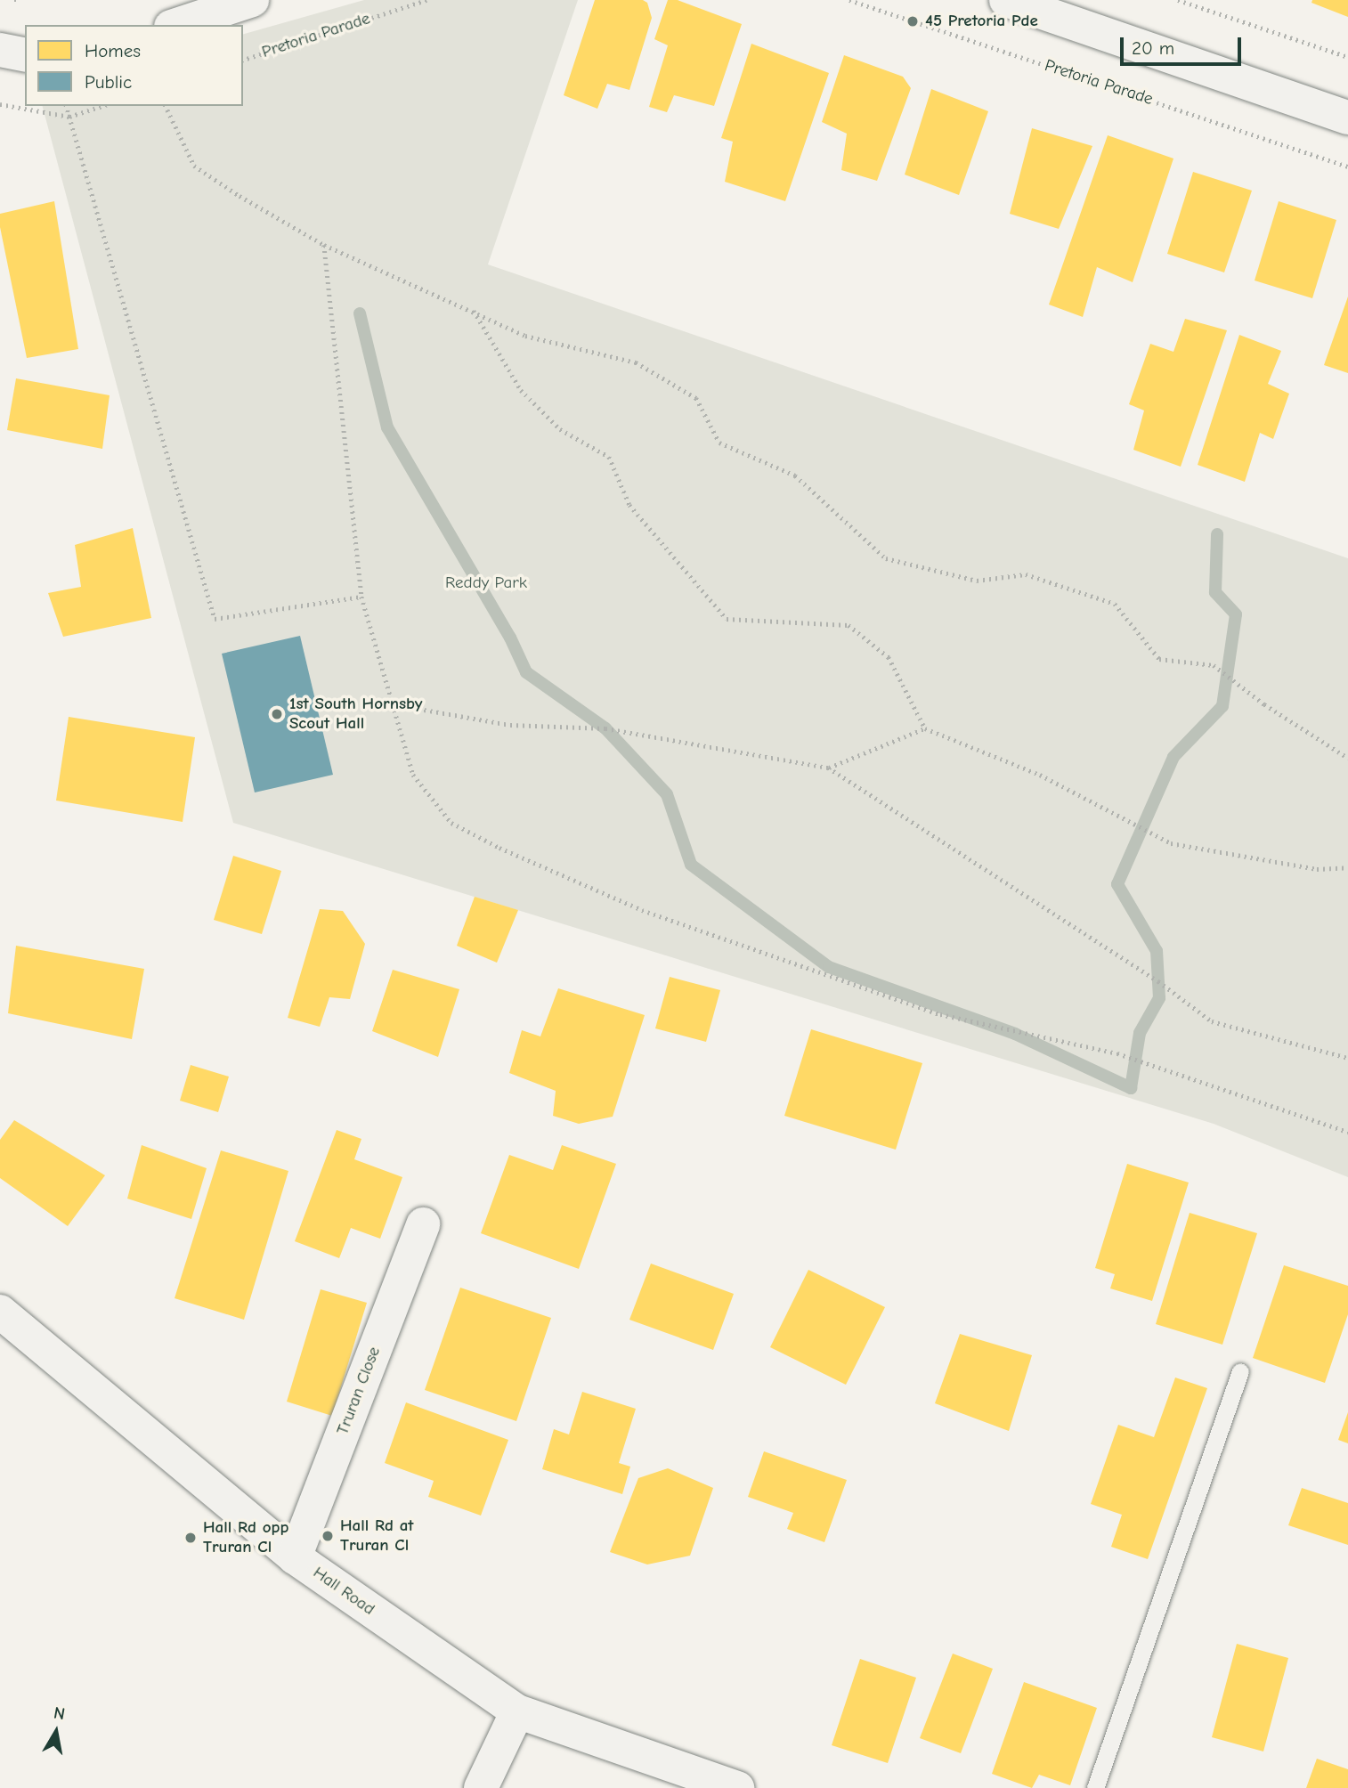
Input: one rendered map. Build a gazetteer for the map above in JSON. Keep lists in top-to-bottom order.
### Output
{
  "streets": {
    "street": ["Truran Close", "Hall Road"],
    "path": ["Pretoria Parade"]
  },
  "crossings": [
    ["Truran Close", "Hall Road"]
  ],
  "parks": ["Reddy Park"],
  "places": [
    "45 Pretoria Pde",
    "1st South Hornsby Scout Hall",
    "Hall Rd at Truran Cl",
    "Hall Rd opp Truran Cl"
  ],
  "legend": ["Homes", "Public"],
  "scale_bar": "20 m",
  "north": "top"
}
